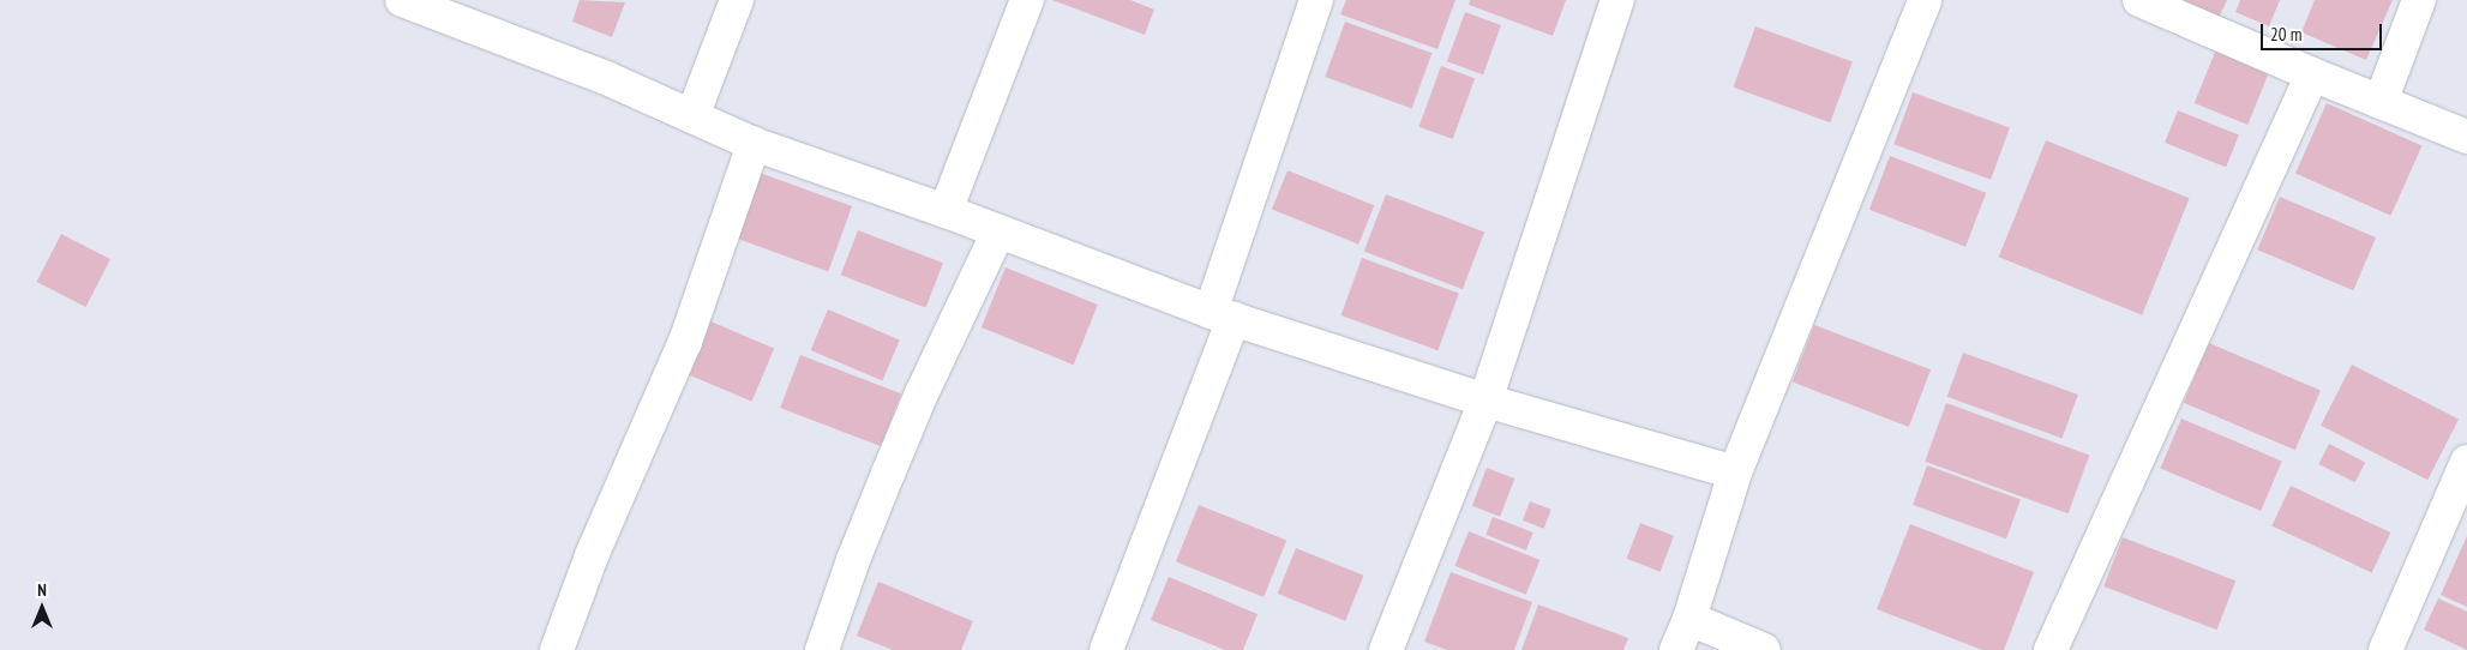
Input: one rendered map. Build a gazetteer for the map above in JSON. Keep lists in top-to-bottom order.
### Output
{
  "scale_bar": "20 m",
  "north": "top"
}
